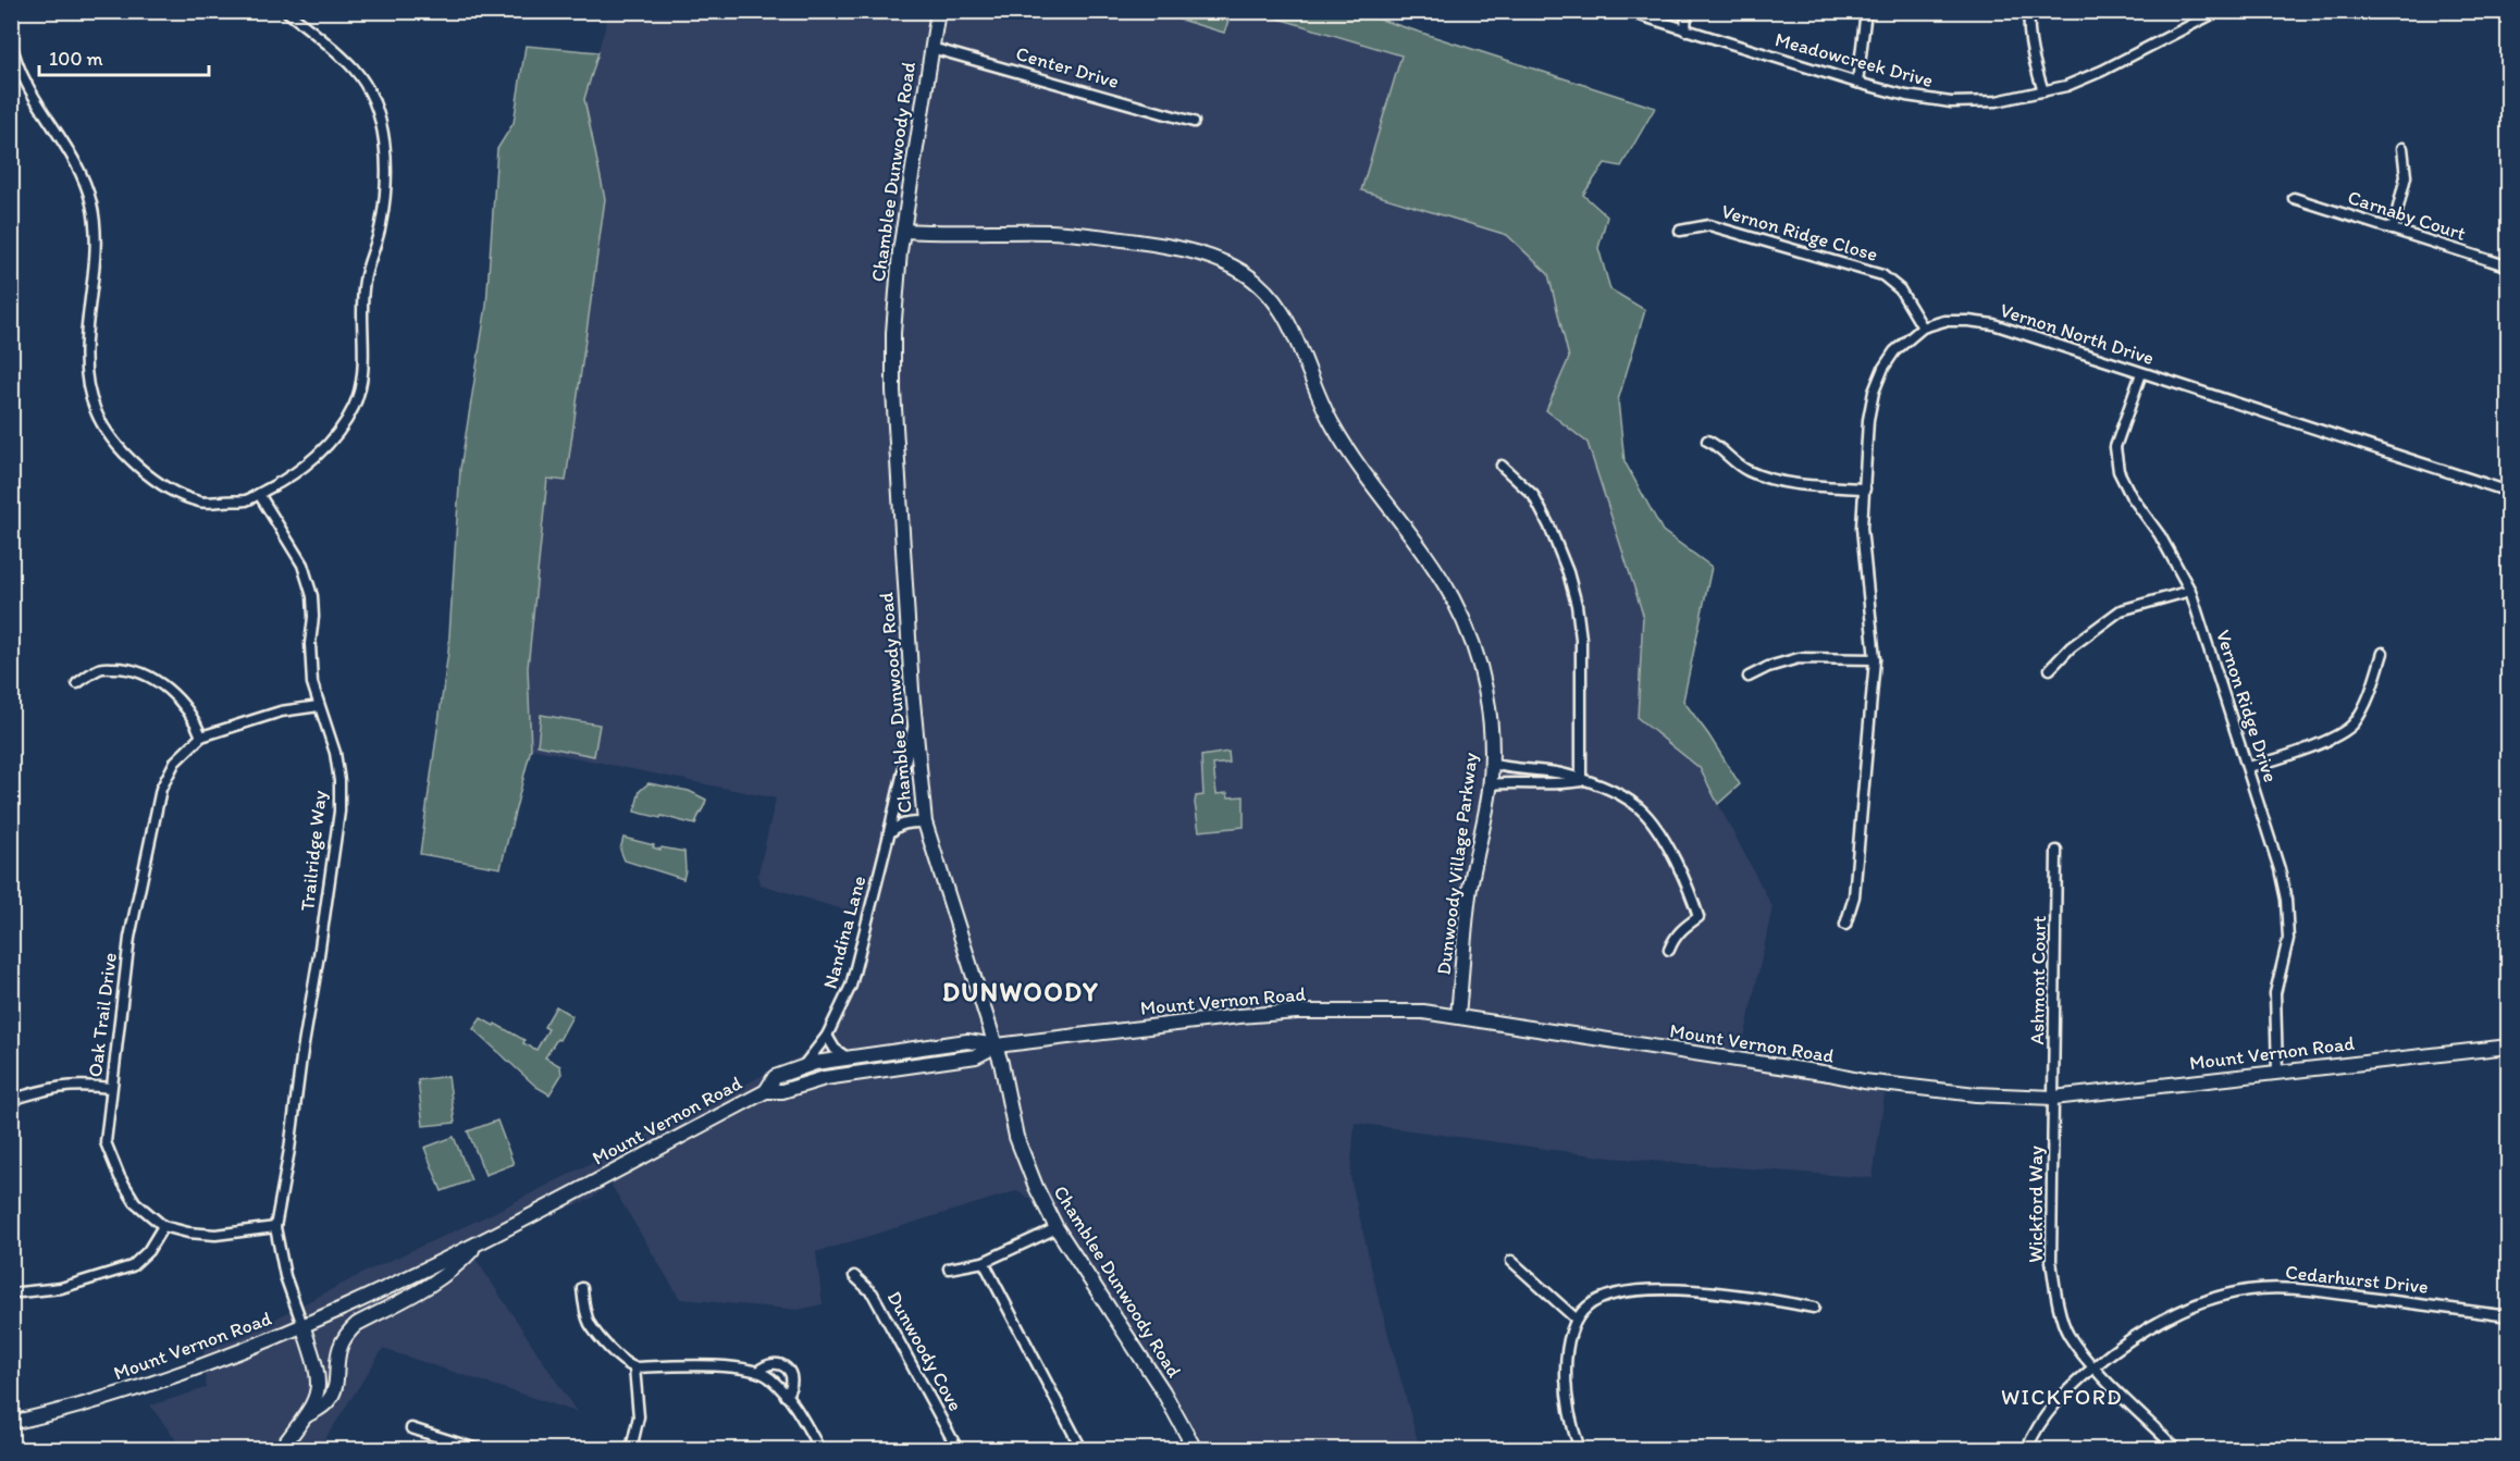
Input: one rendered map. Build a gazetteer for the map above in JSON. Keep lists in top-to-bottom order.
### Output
{
  "streets": {
    "street": [
      "Meadowcreek Drive",
      "Center Drive",
      "Chamblee Dunwoody Road",
      "Carnaby Court",
      "Vernon Ridge Close",
      "Vernon North Drive",
      "Vernon Ridge Drive",
      "Trailridge Way",
      "Dunwoody Village Parkway",
      "Nandina Lane",
      "Ashmont Court",
      "Mount Vernon Road",
      "Oak Trail Drive",
      "Wickford Way",
      "Cedarhurst Drive",
      "Dunwoody Cove"
    ]
  },
  "crossings": [
    ["Center Drive", "Chamblee Dunwoody Road"],
    ["Chamblee Dunwoody Road", "Dunwoody Village Parkway"],
    ["Chamblee Dunwoody Road", "Nandina Lane"],
    ["Chamblee Dunwoody Road", "Mount Vernon Road"],
    ["Vernon Ridge Close", "Vernon North Drive"],
    ["Vernon North Drive", "Vernon Ridge Drive"],
    ["Vernon Ridge Drive", "Mount Vernon Road"],
    ["Trailridge Way", "Oak Trail Drive"],
    ["Dunwoody Village Parkway", "Mount Vernon Road"],
    ["Ashmont Court", "Mount Vernon Road"],
    ["Ashmont Court", "Wickford Way"],
    ["Mount Vernon Road", "Wickford Way"],
    ["Wickford Way", "Cedarhurst Drive"]
  ],
  "districts": ["DUNWOODY", "WICKFORD"],
  "scale_bar": "100 m"
}
